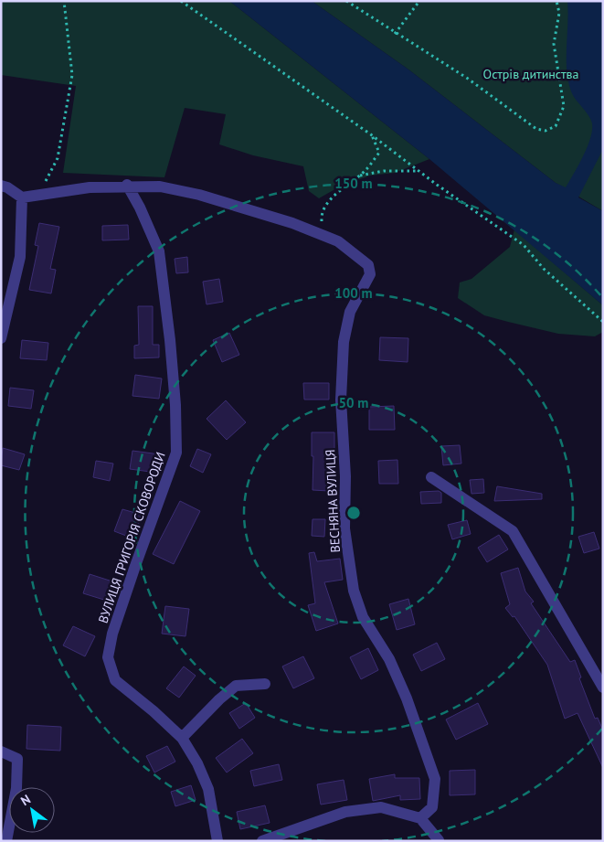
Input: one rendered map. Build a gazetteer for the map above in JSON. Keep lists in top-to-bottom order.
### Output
{
  "streets": {
    "street": ["ВЕСНЯНА ВУЛИЦЯ", "ВУЛИЦЯ ГРИГОРІЯ СКОВОРОДИ"]
  },
  "parks": ["Острів дитинства"],
  "north": "top left",
  "rings": ["150 m", "100 m", "50 m"]
}
